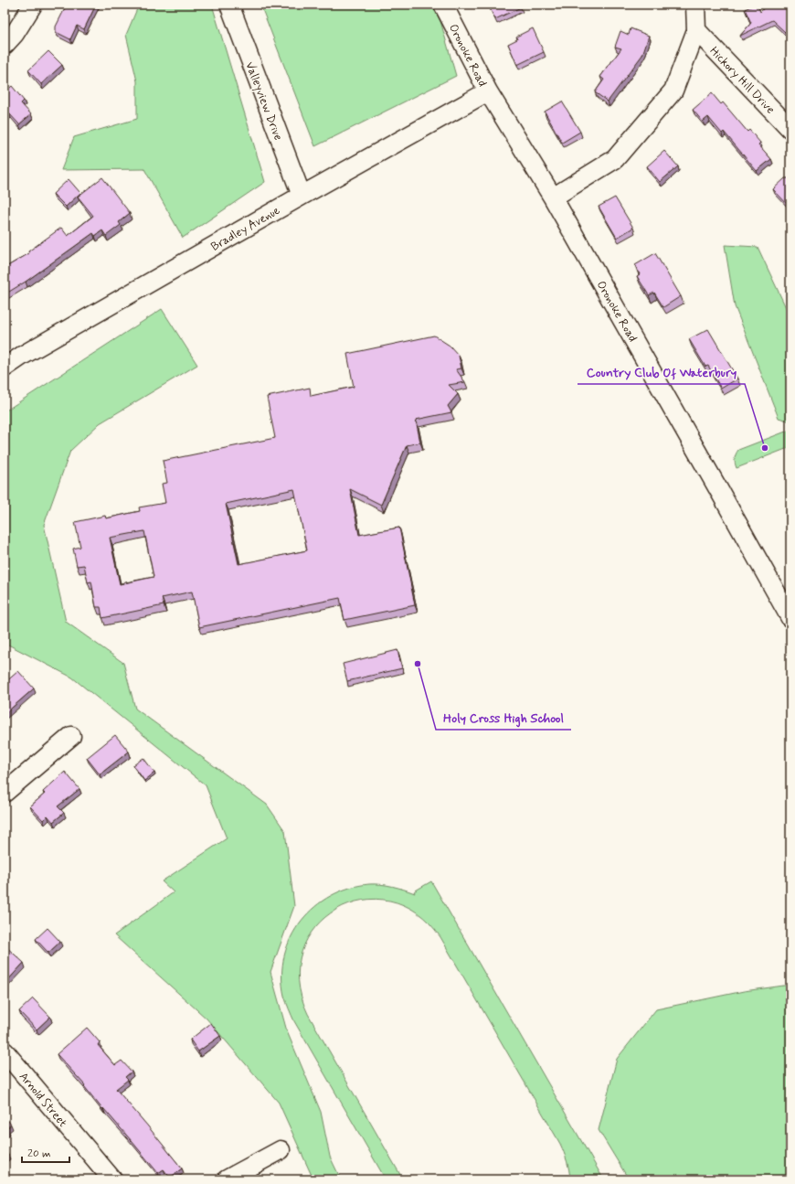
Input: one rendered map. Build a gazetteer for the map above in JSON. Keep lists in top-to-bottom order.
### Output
{
  "streets": {
    "street": [
      "Oronoke Road",
      "Hickory Hill Drive",
      "Valleyview Drive",
      "Bradley Avenue",
      "Arnold Street"
    ]
  },
  "crossings": [
    ["Oronoke Road", "Bradley Avenue"],
    ["Valleyview Drive", "Bradley Avenue"]
  ],
  "places": ["Country Club Of Waterbury", "Holy Cross High School"],
  "scale_bar": "20 m"
}
